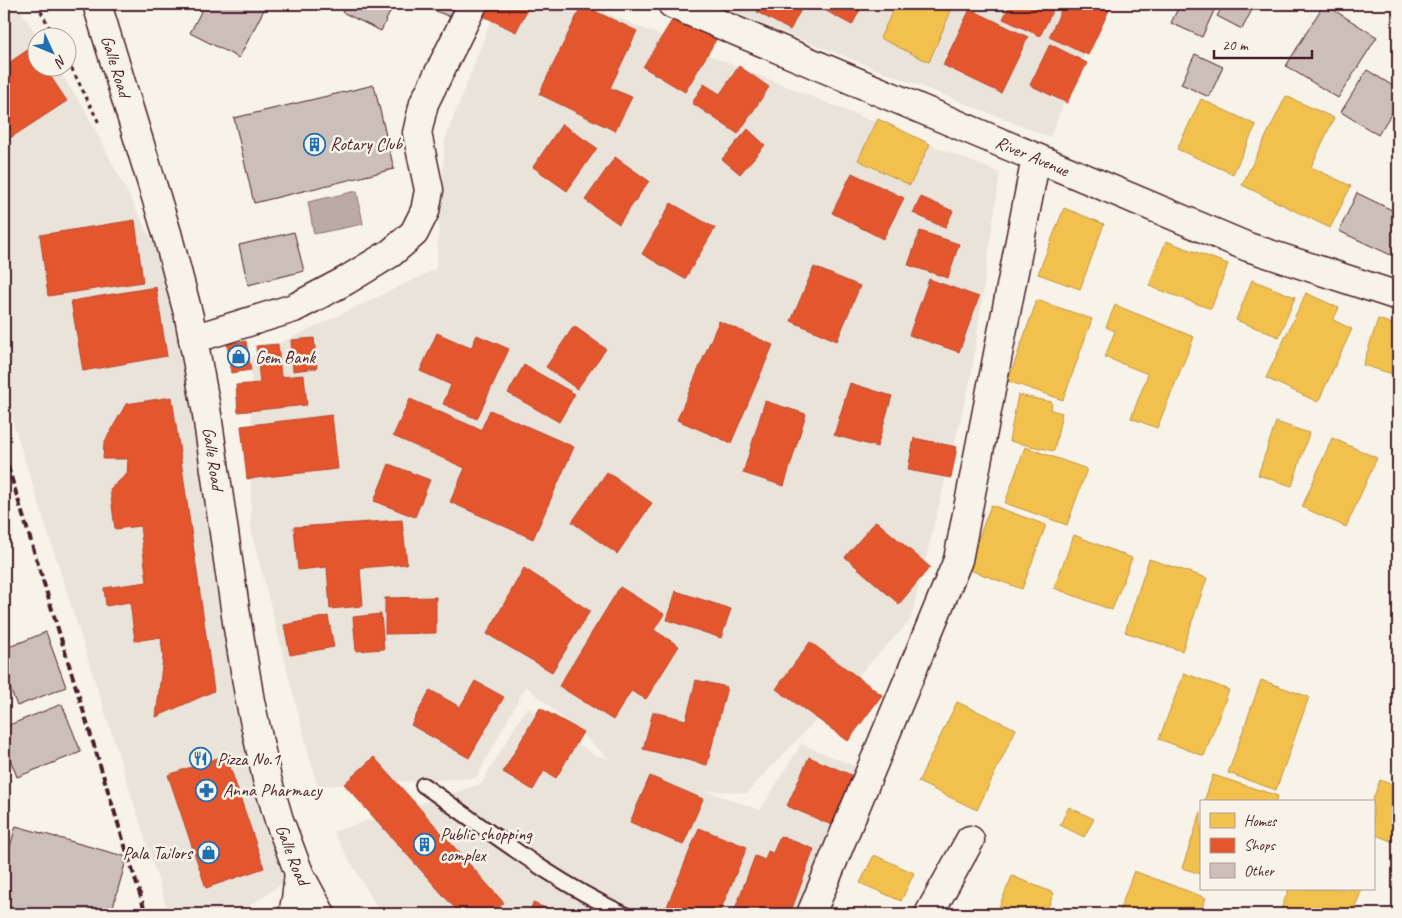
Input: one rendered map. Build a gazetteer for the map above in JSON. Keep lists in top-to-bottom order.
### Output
{
  "streets": {
    "main road": ["Galle Road", "River Avenue"]
  },
  "places": {
    "building": ["Rotary Club", "Public shopping complex"],
    "shop": ["Gem Bank", "Pala Tailors"],
    "restaurant": ["Pizza No.1"],
    "pharmacy": ["Anna Pharmacy"]
  },
  "legend": ["Homes", "Shops", "Other"],
  "scale_bar": "20 m",
  "north": "bottom right"
}
